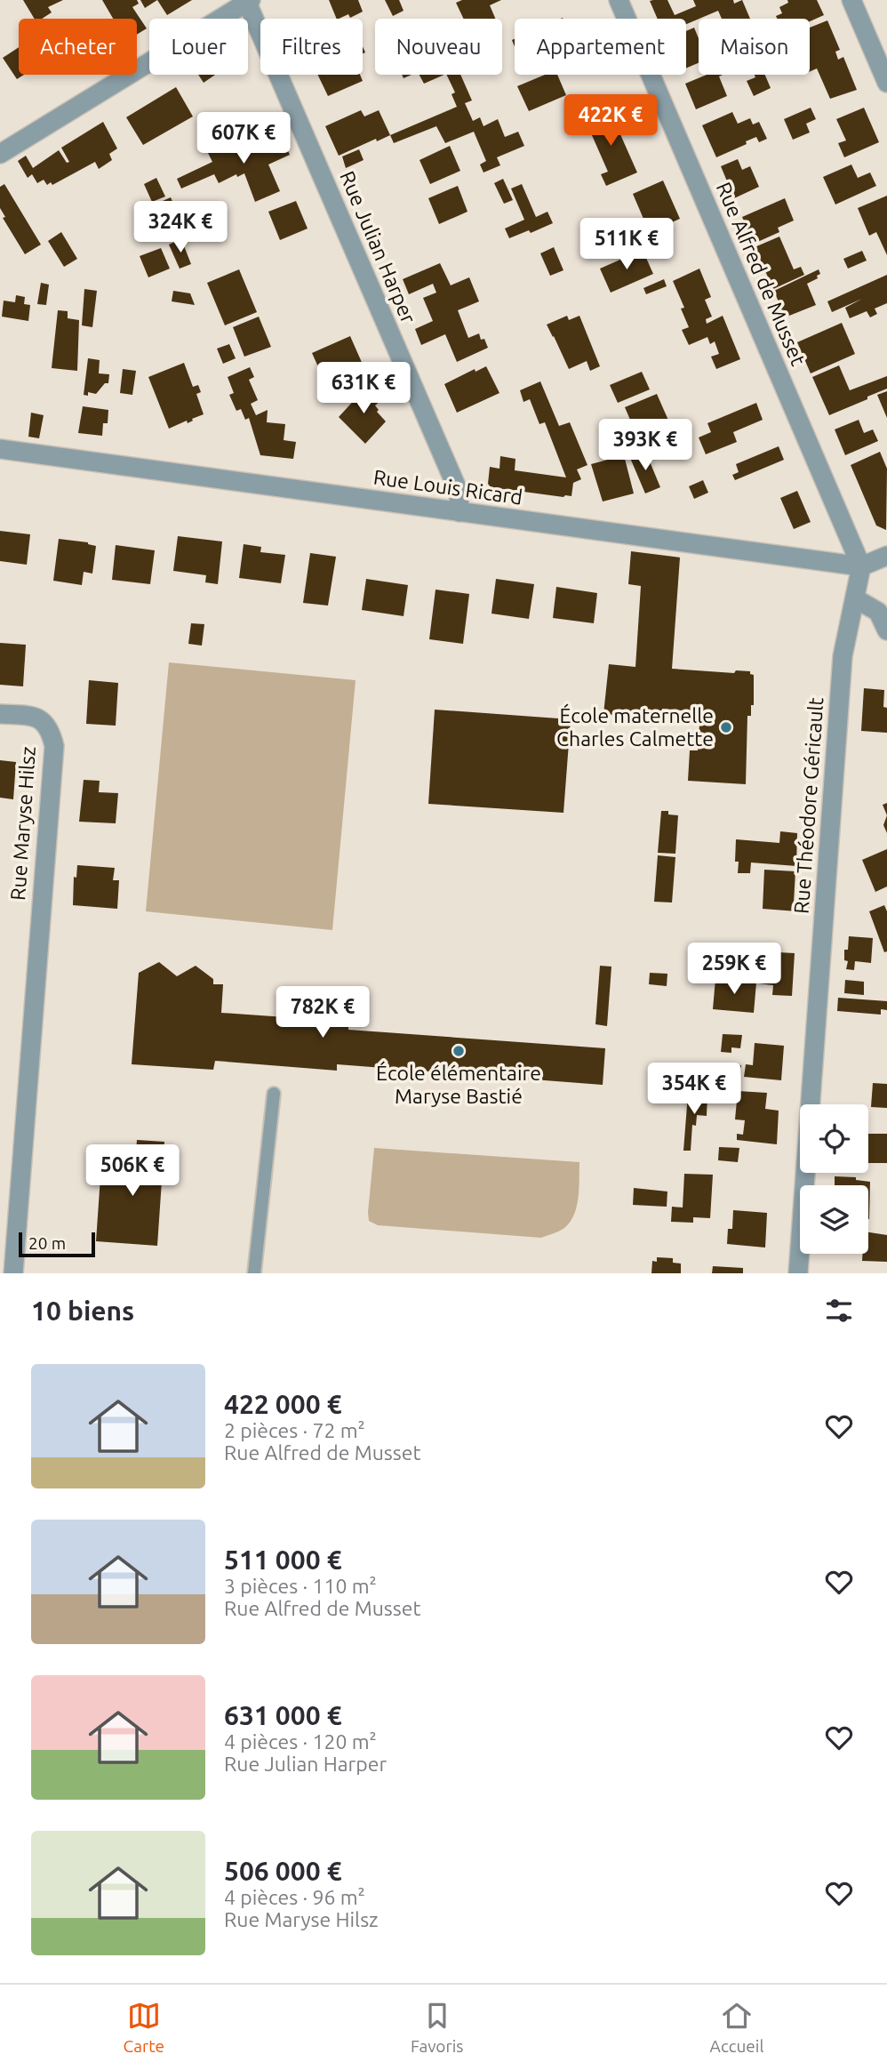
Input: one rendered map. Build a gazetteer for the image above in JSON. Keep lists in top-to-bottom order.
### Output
{
  "streets": {
    "street": [
      "Rue Julian Harper",
      "Rue Alfred de Musset",
      "Rue Louis Ricard",
      "Rue Théodore Géricault",
      "Rue Maryse Hilsz"
    ]
  },
  "crossings": [
    ["Rue Julian Harper", "Rue Louis Ricard"],
    ["Rue Alfred de Musset", "Rue Louis Ricard"],
    ["Rue Alfred de Musset", "Rue Théodore Géricault"],
    ["Rue Louis Ricard", "Rue Théodore Géricault"]
  ],
  "places": ["École maternelle Charles Calmette", "École élémentaire Maryse Bastié"],
  "scale_bar": "20 m",
  "page": {
    "chip": [
      "Acheter",
      "Louer",
      "Filtres",
      "Nouveau",
      "Appartement",
      "Maison"
    ],
    "price": [
      "422K €",
      "607K €",
      "324K €",
      "511K €",
      "631K €",
      "393K €",
      "259K €",
      "782K €",
      "354K €",
      "506K €"
    ],
    "scale": "20 m",
    "heading": "10 biens",
    "list": [
      {
        "name": "422 000 €",
        "note": "2 pièces · 72 m² · Rue Alfred de Musset"
      },
      {
        "name": "511 000 €",
        "note": "3 pièces · 110 m² · Rue Alfred de Musset"
      },
      {
        "name": "631 000 €",
        "note": "4 pièces · 120 m² · Rue Julian Harper"
      },
      {
        "name": "506 000 €",
        "note": "4 pièces · 96 m² · Rue Maryse Hilsz"
      }
    ],
    "tabs": ["Carte", "Favoris", "Accueil"]
  }
}
